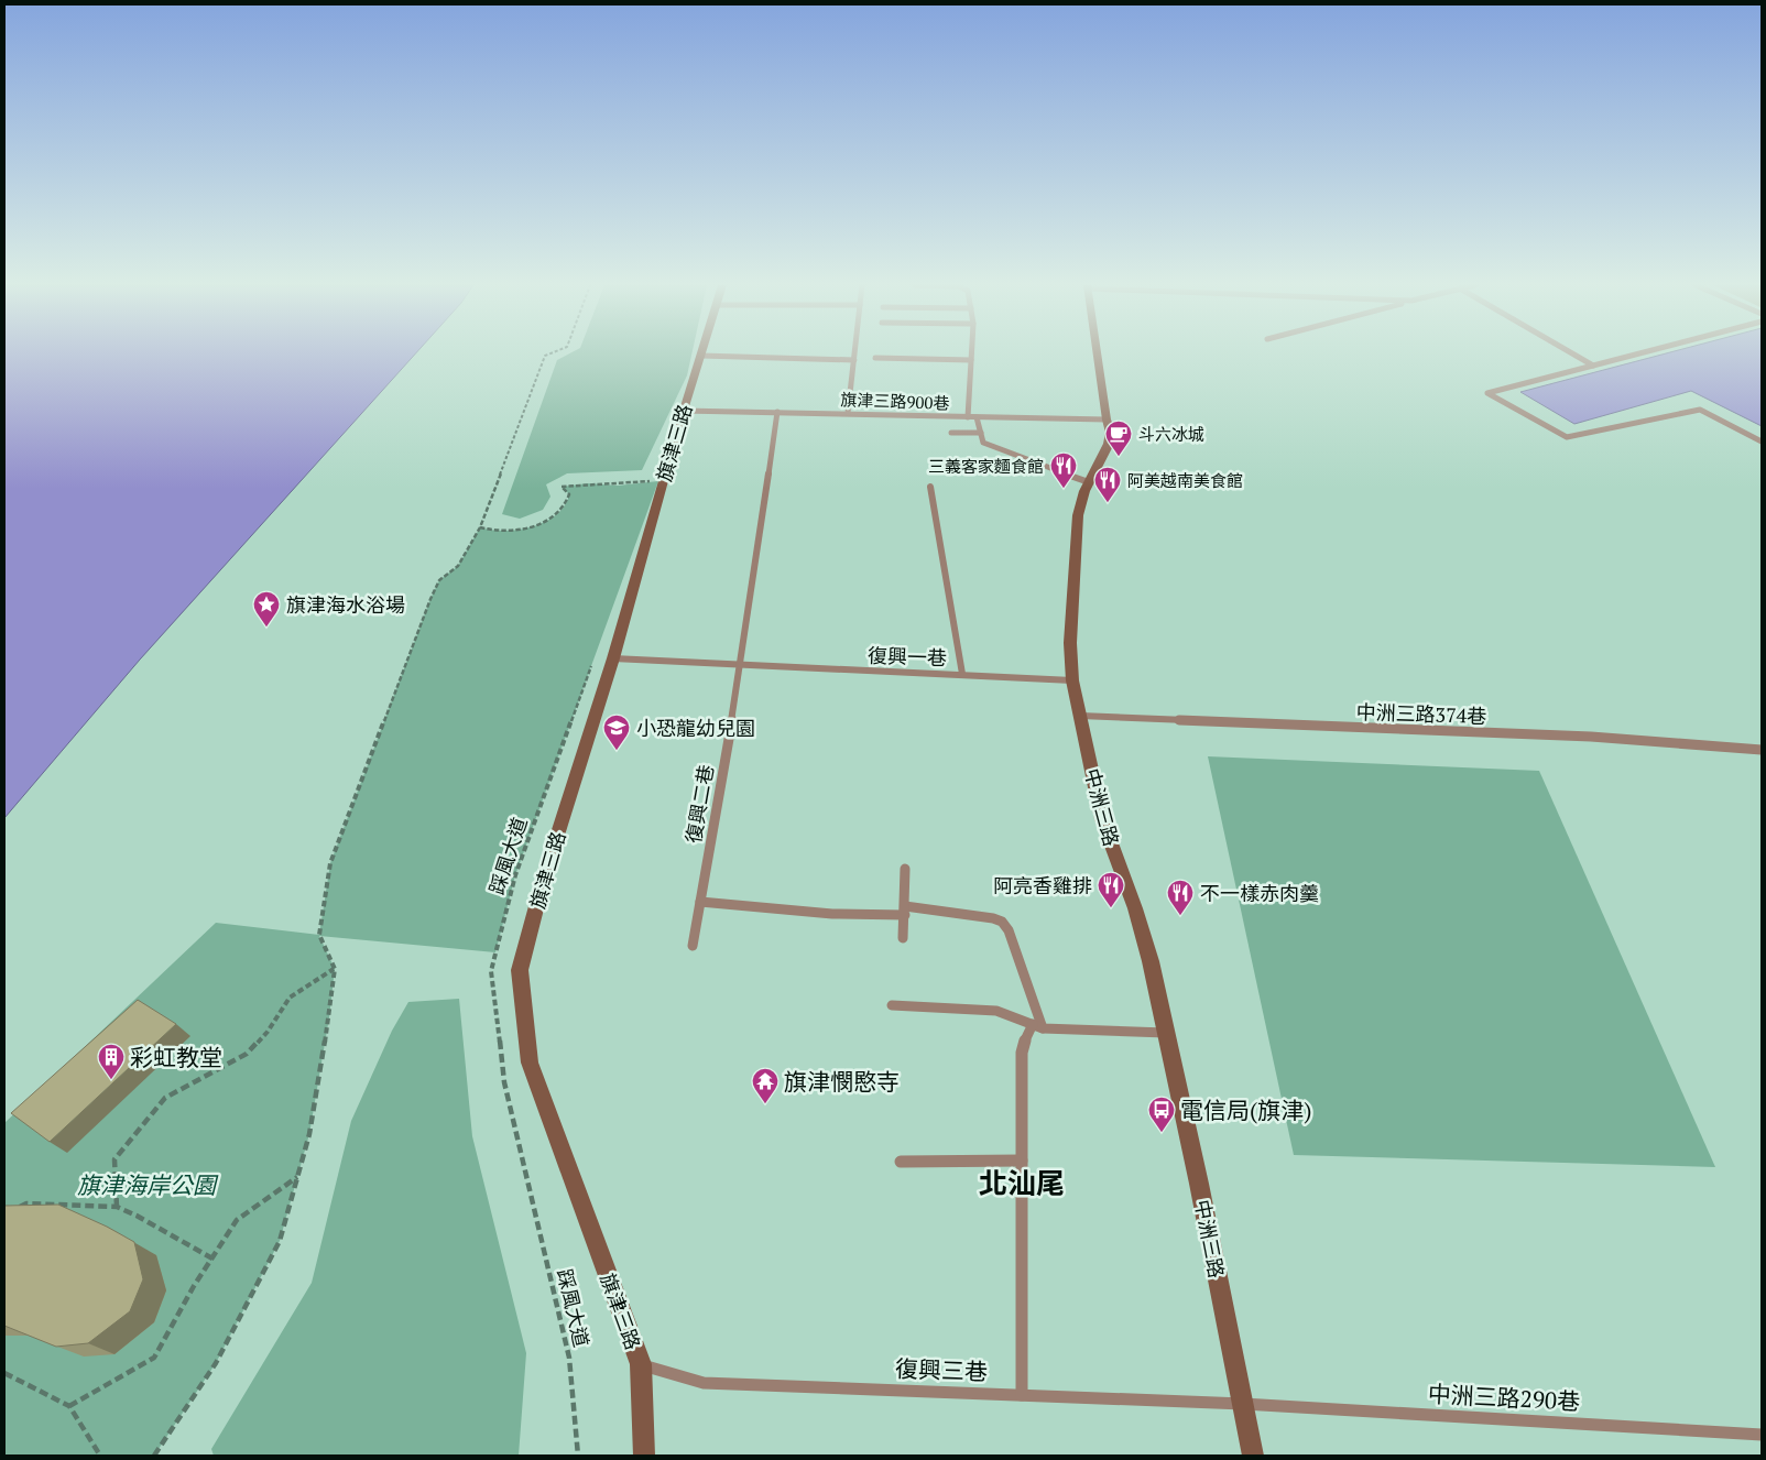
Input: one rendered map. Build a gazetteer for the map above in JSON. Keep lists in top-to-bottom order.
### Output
{
  "streets": {
    "street": ["旗津三路", "中洲三路"],
    "lane": [
      "旗津三路900巷",
      "復興一巷",
      "中洲三路374巷",
      "復興二巷",
      "復興三巷",
      "中洲三路290巷"
    ],
    "path": ["踩風大道"]
  },
  "crossings": [
    ["旗津三路900巷", "旗津三路"],
    ["旗津三路900巷", "中洲三路"],
    ["旗津三路", "復興一巷"],
    ["旗津三路", "復興三巷"],
    ["復興一巷", "復興二巷"],
    ["復興一巷", "中洲三路"],
    ["中洲三路374巷", "中洲三路"],
    ["中洲三路", "復興三巷"],
    ["中洲三路", "中洲三路290巷"],
    ["復興三巷", "中洲三路290巷"]
  ],
  "districts": ["北汕尾"],
  "parks": ["旗津海岸公園"],
  "places": {
    "cafe": ["斗六冰城"],
    "restaurant": [
      "三義客家麵食館",
      "阿美越南美食館",
      "阿亮香雞排",
      "不一樣赤肉羹"
    ],
    "place": ["旗津海水浴場"],
    "school or university": ["小恐龍幼兒園"],
    "building": ["彩虹教堂"],
    "temple": ["旗津憫愍寺"],
    "bus stop": ["電信局(旗津)"]
  }
}
